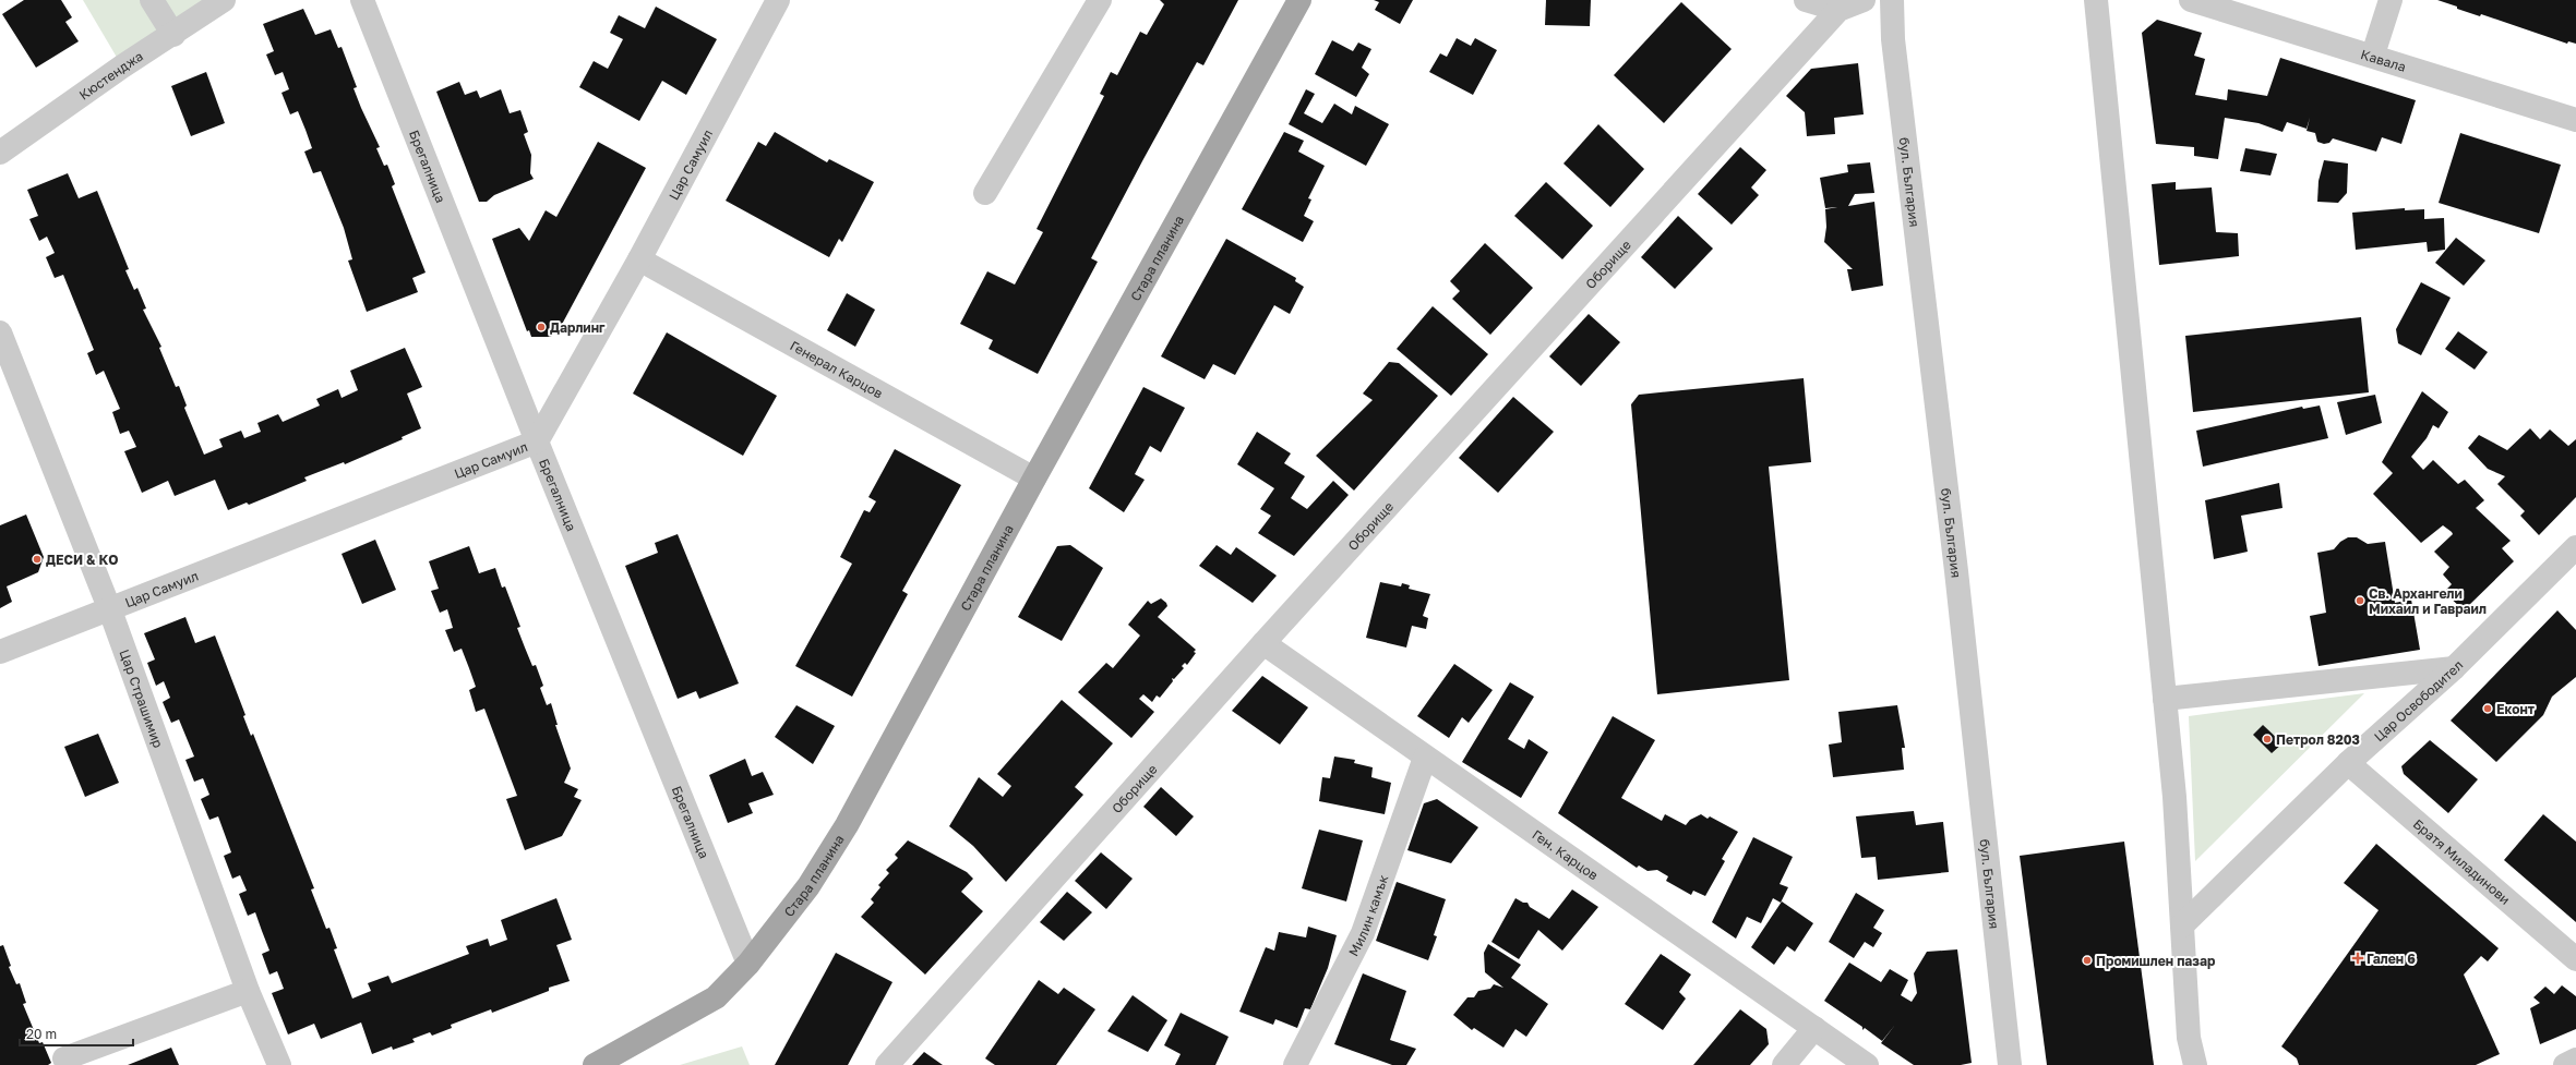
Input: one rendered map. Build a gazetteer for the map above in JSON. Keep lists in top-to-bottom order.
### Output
{
  "streets": {
    "main road": ["Стара планина"],
    "street": [
      "Кавала",
      "Кюстенджа",
      "Цар Самуил",
      "Брегалница",
      "бул. България",
      "Оборище",
      "Генерал Карцов",
      "Цар Страшимир",
      "Цар Освободител",
      "Ген. Карцов",
      "Братя Миладинови",
      "Милин камък"
    ]
  },
  "crossings": [
    ["Цар Самуил", "Брегалница"],
    ["Цар Самуил", "Генерал Карцов"],
    ["Цар Самуил", "Цар Страшимир"],
    ["Брегалница", "Стара планина"],
    ["Стара планина", "Генерал Карцов"],
    ["Оборище", "Ген. Карцов"],
    ["Цар Освободител", "Братя Миладинови"],
    ["Ген. Карцов", "Милин камък"]
  ],
  "places": {
    "other": [
      "Дарлинг",
      "ДЕСИ & КО",
      "Св. Архангели Михаил и Гавраил",
      "Еконт",
      "Петрол 8203",
      "Промишлен пазар"
    ],
    "health": ["Гален 6"]
  },
  "scale_bar": "20 m"
}
